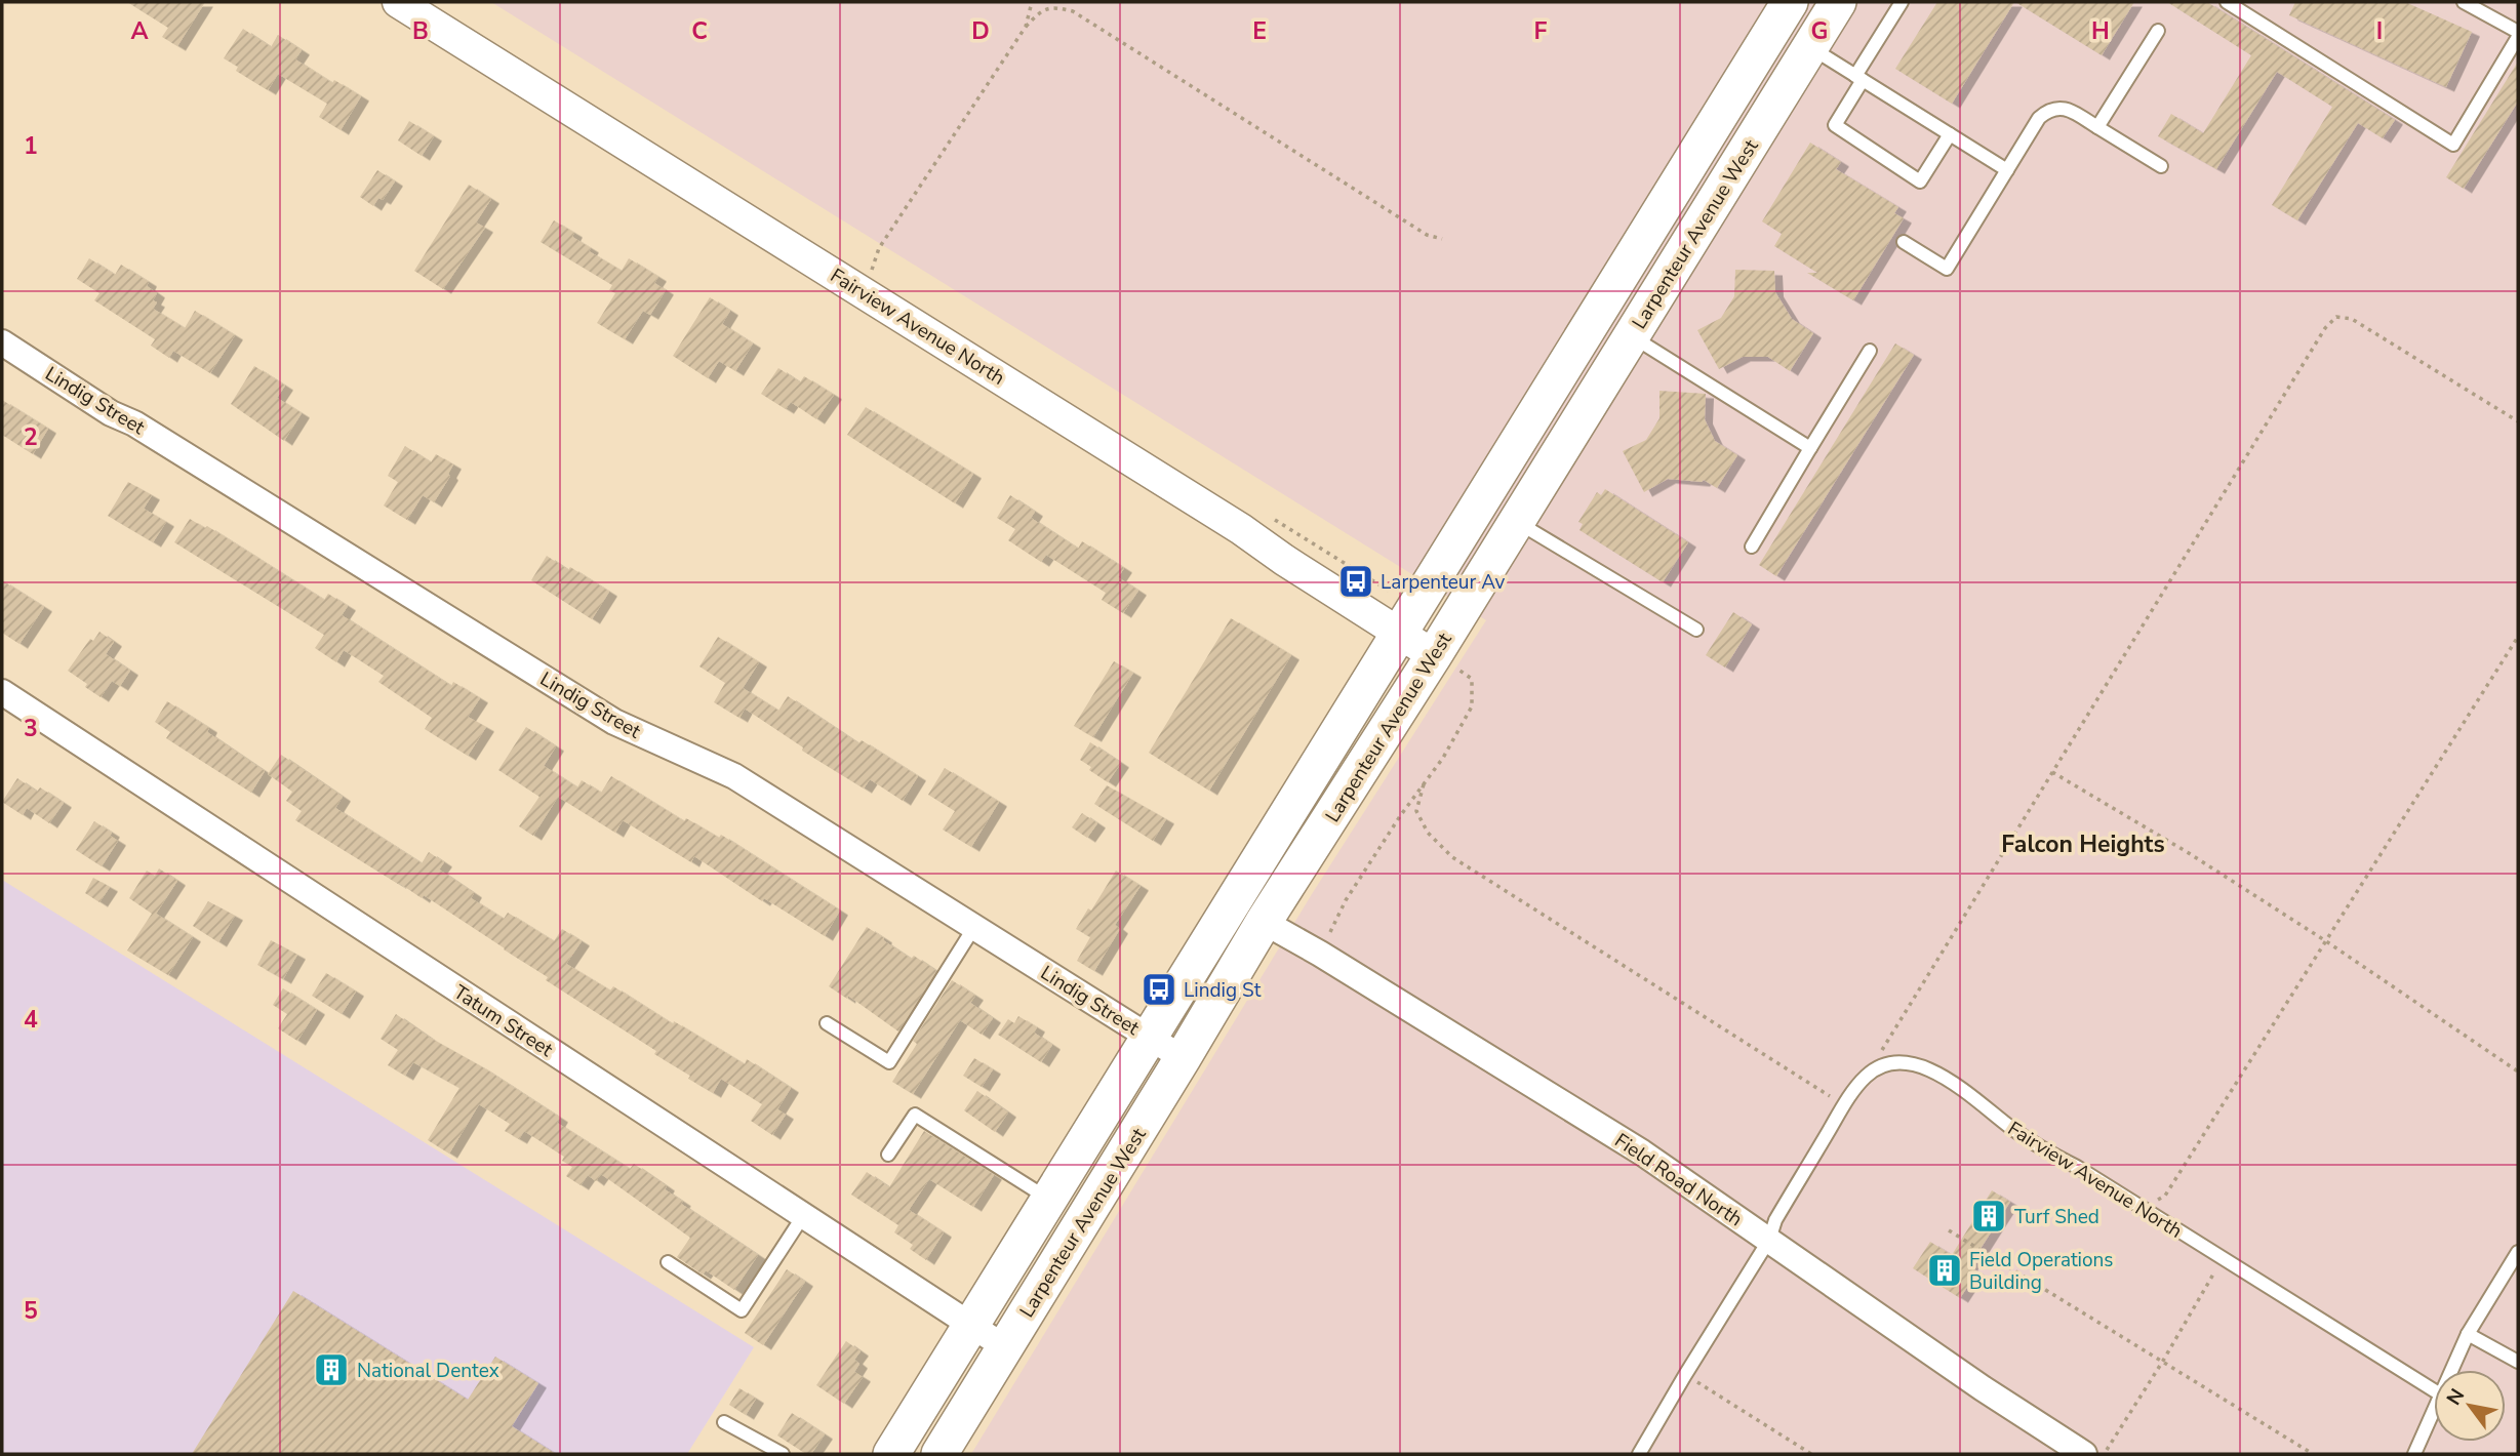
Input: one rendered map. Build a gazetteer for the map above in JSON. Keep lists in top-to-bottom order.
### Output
{
  "streets": {
    "main road": ["Larpenteur Avenue West"],
    "street": [
      "Fairview Avenue North",
      "Lindig Street",
      "Tatum Street",
      "Field Road North"
    ]
  },
  "crossings": [
    ["Larpenteur Avenue West", "Fairview Avenue North"],
    ["Larpenteur Avenue West", "Lindig Street"],
    ["Larpenteur Avenue West", "Tatum Street"],
    ["Larpenteur Avenue West", "Field Road North"]
  ],
  "districts": ["Falcon Heights"],
  "places": {
    "bus stop": ["Larpenteur Av", "Lindig St"],
    "building": ["Turf Shed", "Field Operations Building", "National Dentex"]
  },
  "north": "top left",
  "grid": {
    "columns": [
      "A",
      "B",
      "C",
      "D",
      "E",
      "F",
      "G",
      "H",
      "I"
    ],
    "rows": [
      "1",
      "2",
      "3",
      "4",
      "5"
    ]
  }
}
